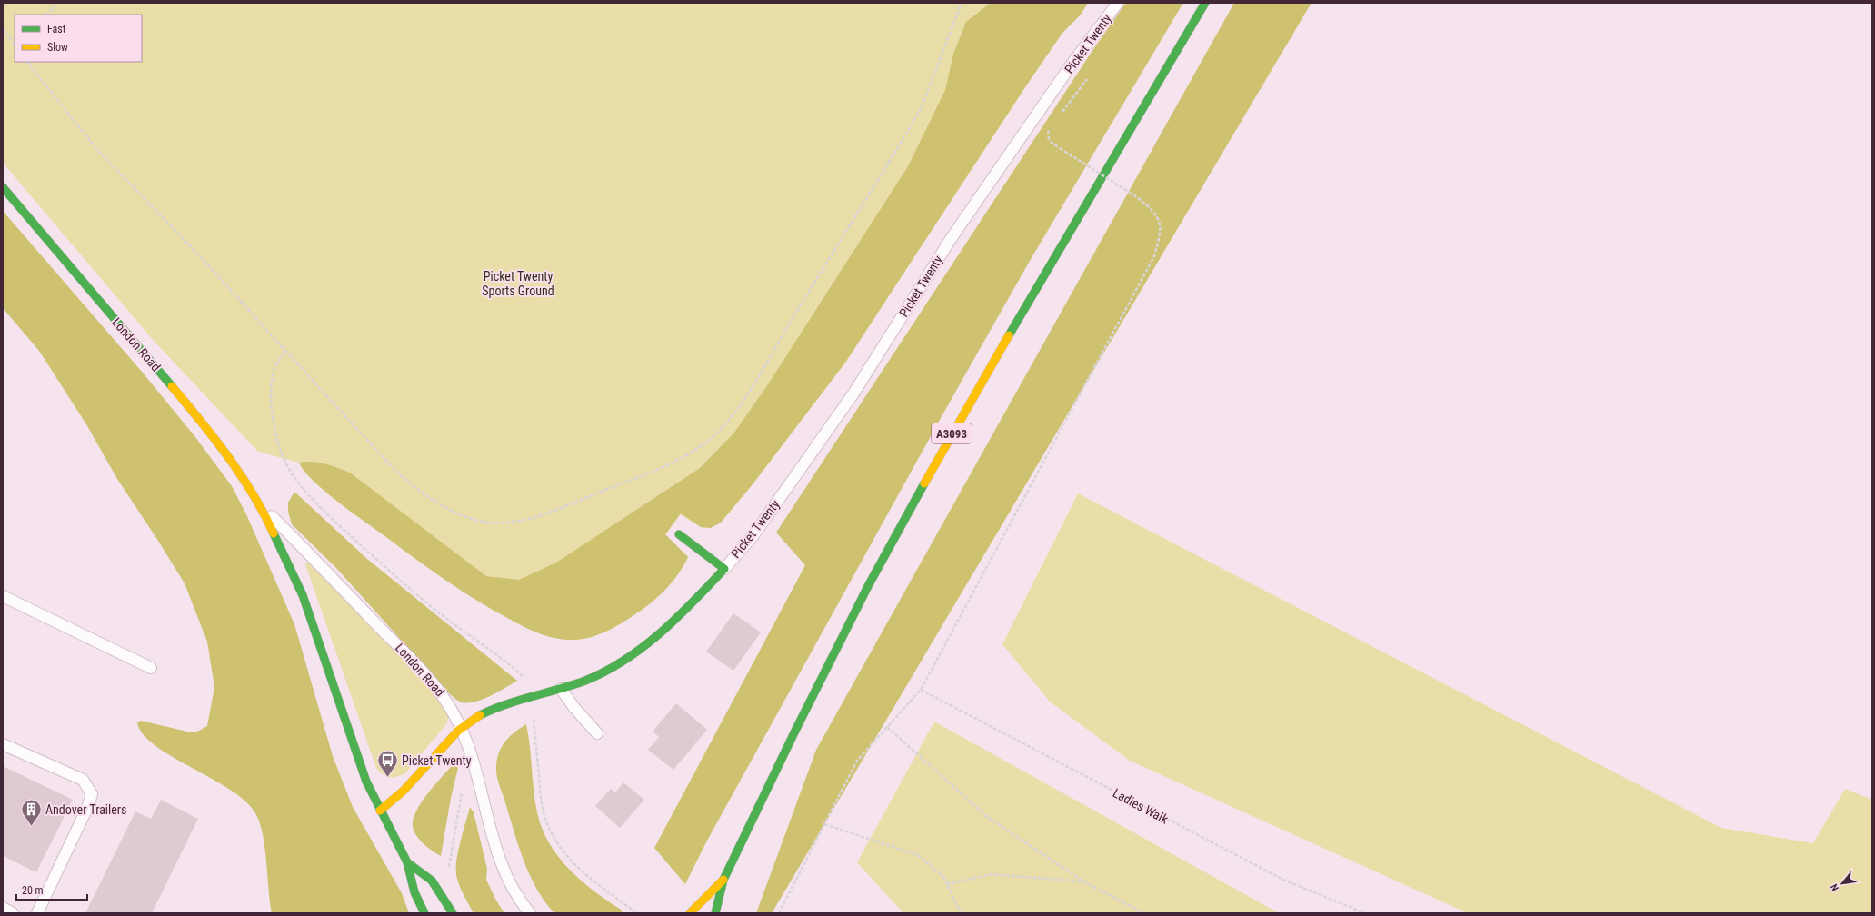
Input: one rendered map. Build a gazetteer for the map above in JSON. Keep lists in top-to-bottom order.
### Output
{
  "streets": {
    "main road": ["Picket Twenty", "London Road", "A3093"],
    "path": ["Ladies Walk"]
  },
  "crossings": [
    ["Picket Twenty", "London Road"]
  ],
  "parks": ["Picket Twenty Sports Ground"],
  "places": {
    "bus stop": ["Picket Twenty"],
    "building": ["Andover Trailers"]
  },
  "legend": ["Fast", "Slow"],
  "scale_bar": "20 m",
  "north": "bottom left"
}
